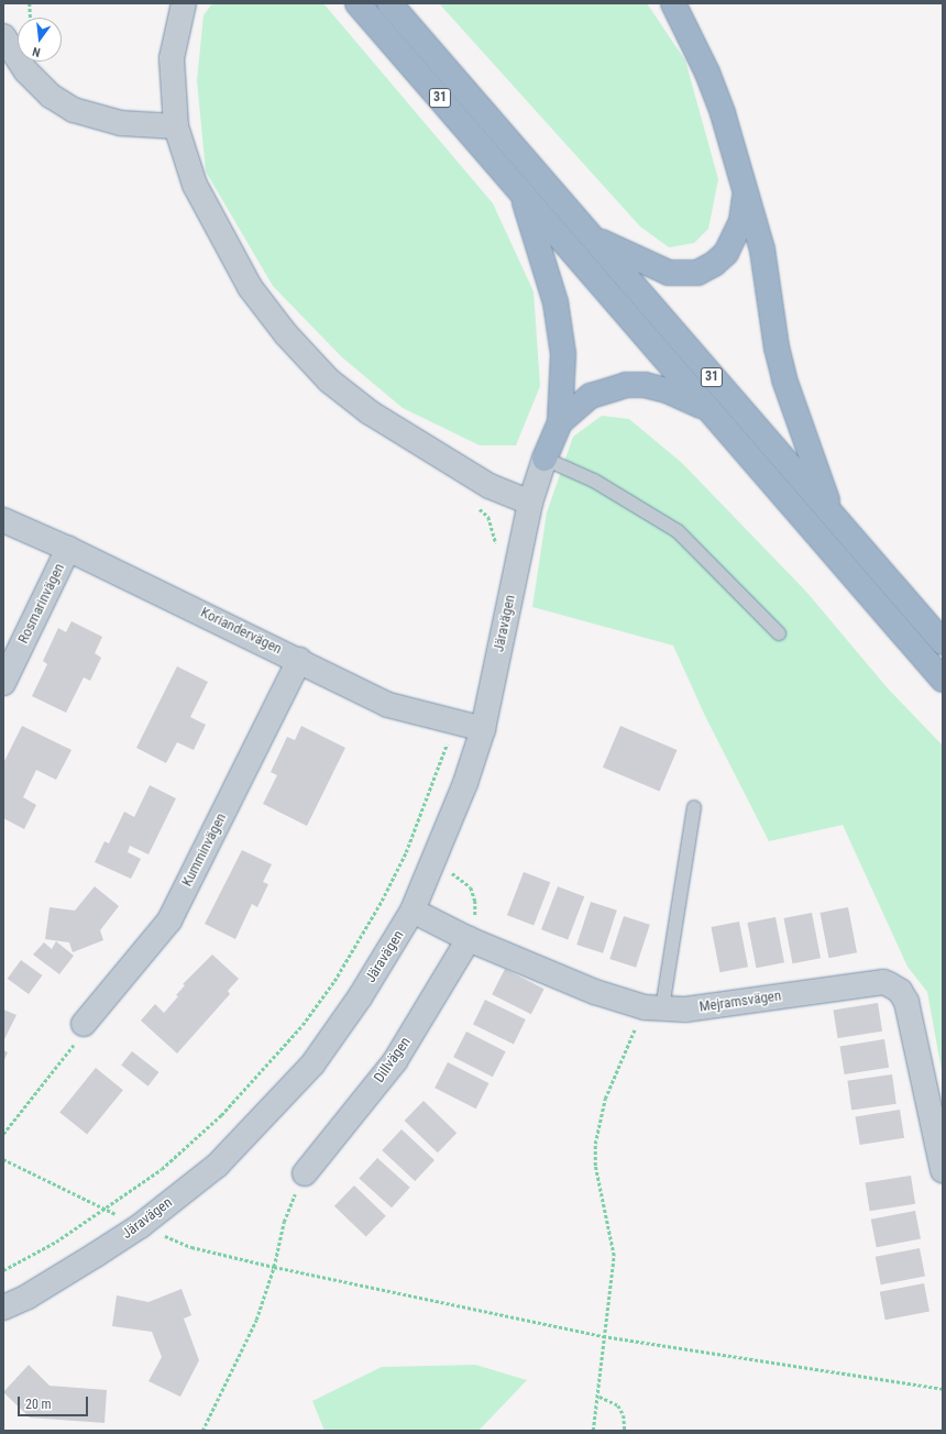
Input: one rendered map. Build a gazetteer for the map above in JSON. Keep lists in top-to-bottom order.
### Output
{
  "streets": {
    "highway": ["31"],
    "street": [
      "Rosmarinvägen",
      "Järavägen",
      "Koriandervägen",
      "Kumminvägen",
      "Mejramsvägen",
      "Dillvägen"
    ]
  },
  "crossings": [
    ["Rosmarinvägen", "Koriandervägen"],
    ["Järavägen", "Koriandervägen"],
    ["Järavägen", "Mejramsvägen"],
    ["Koriandervägen", "Kumminvägen"],
    ["Mejramsvägen", "Dillvägen"]
  ],
  "scale_bar": "20 m",
  "north": "bottom"
}
